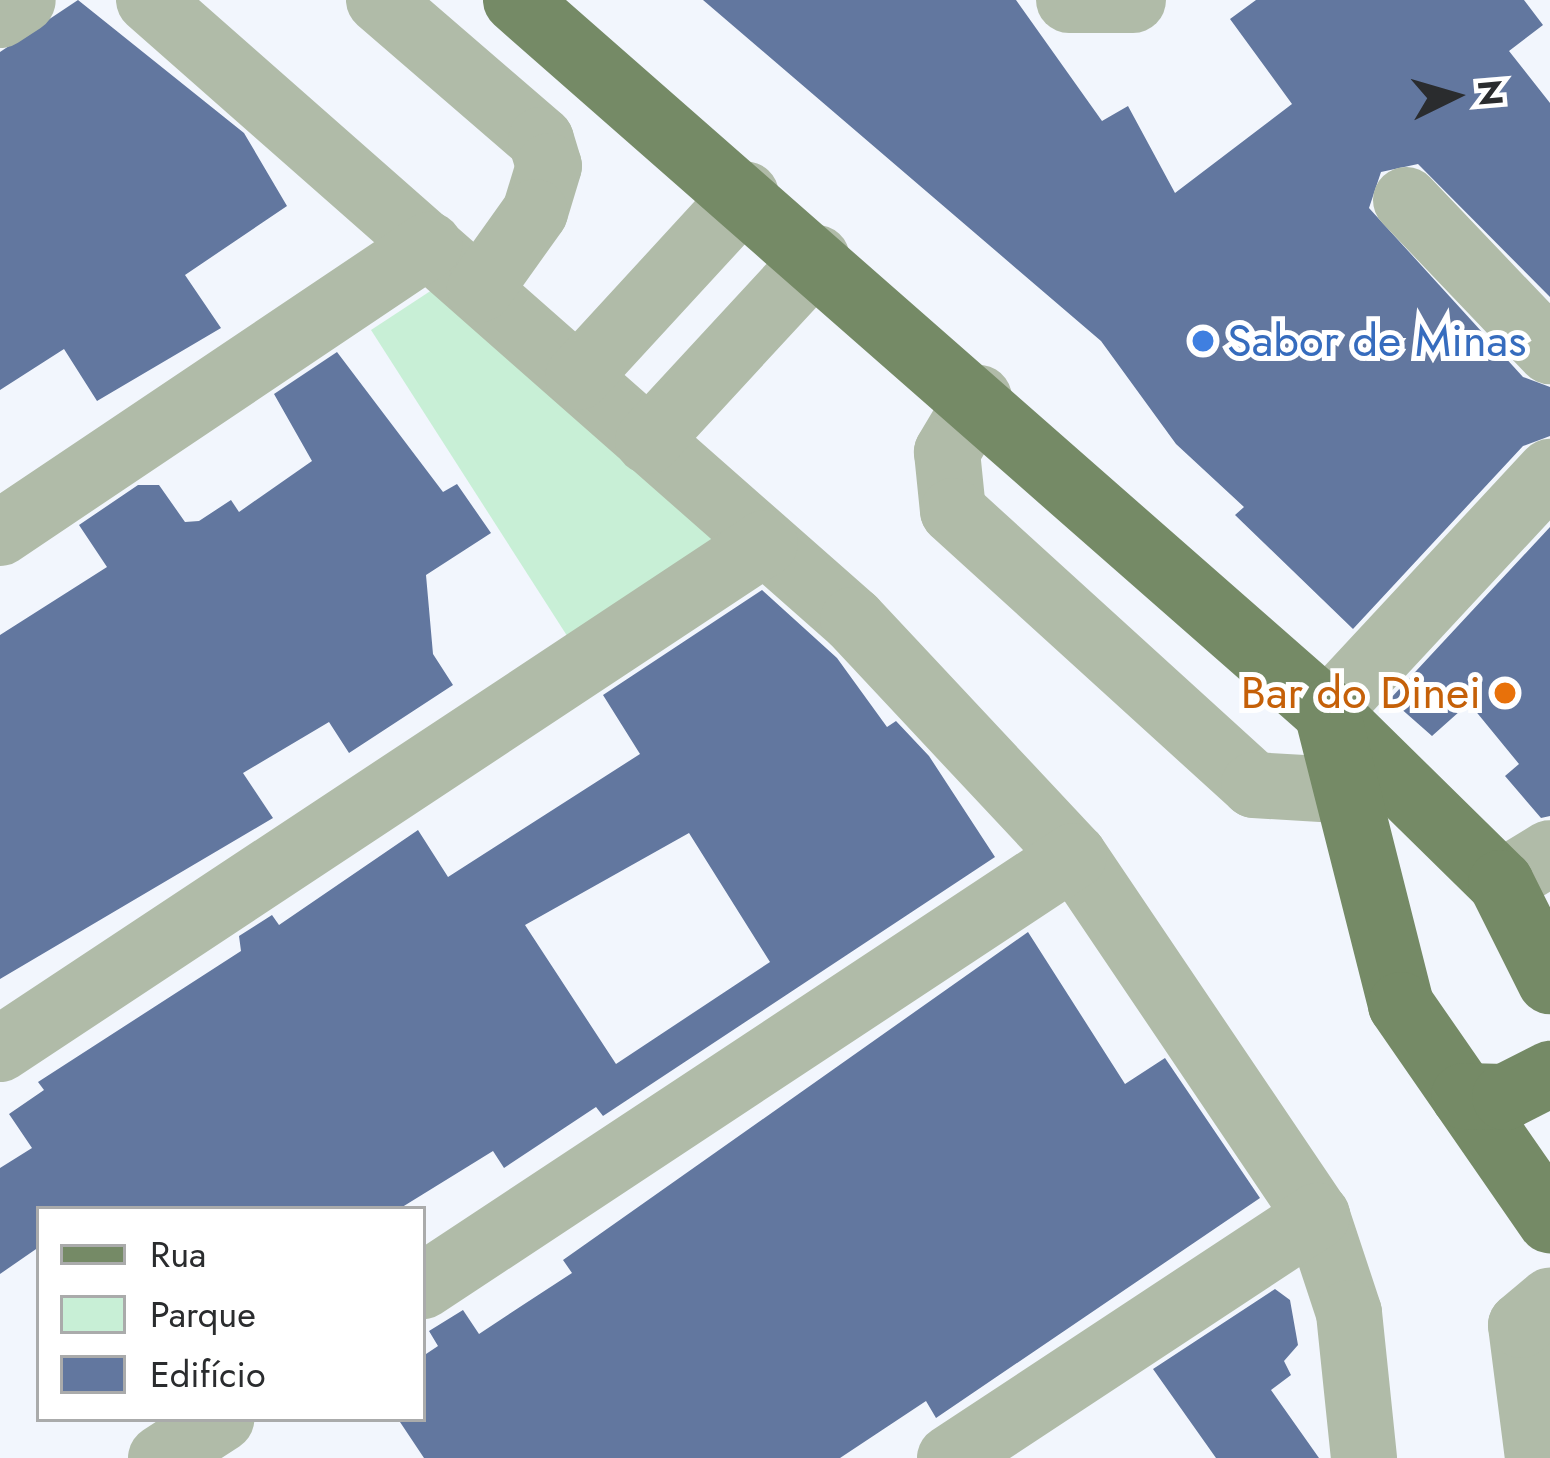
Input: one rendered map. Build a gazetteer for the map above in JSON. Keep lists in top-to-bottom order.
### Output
{
  "places": ["Sabor de Minas", "Bar do Dinei"],
  "legend": ["Rua", "Parque", "Edifício"],
  "north": "right"
}
